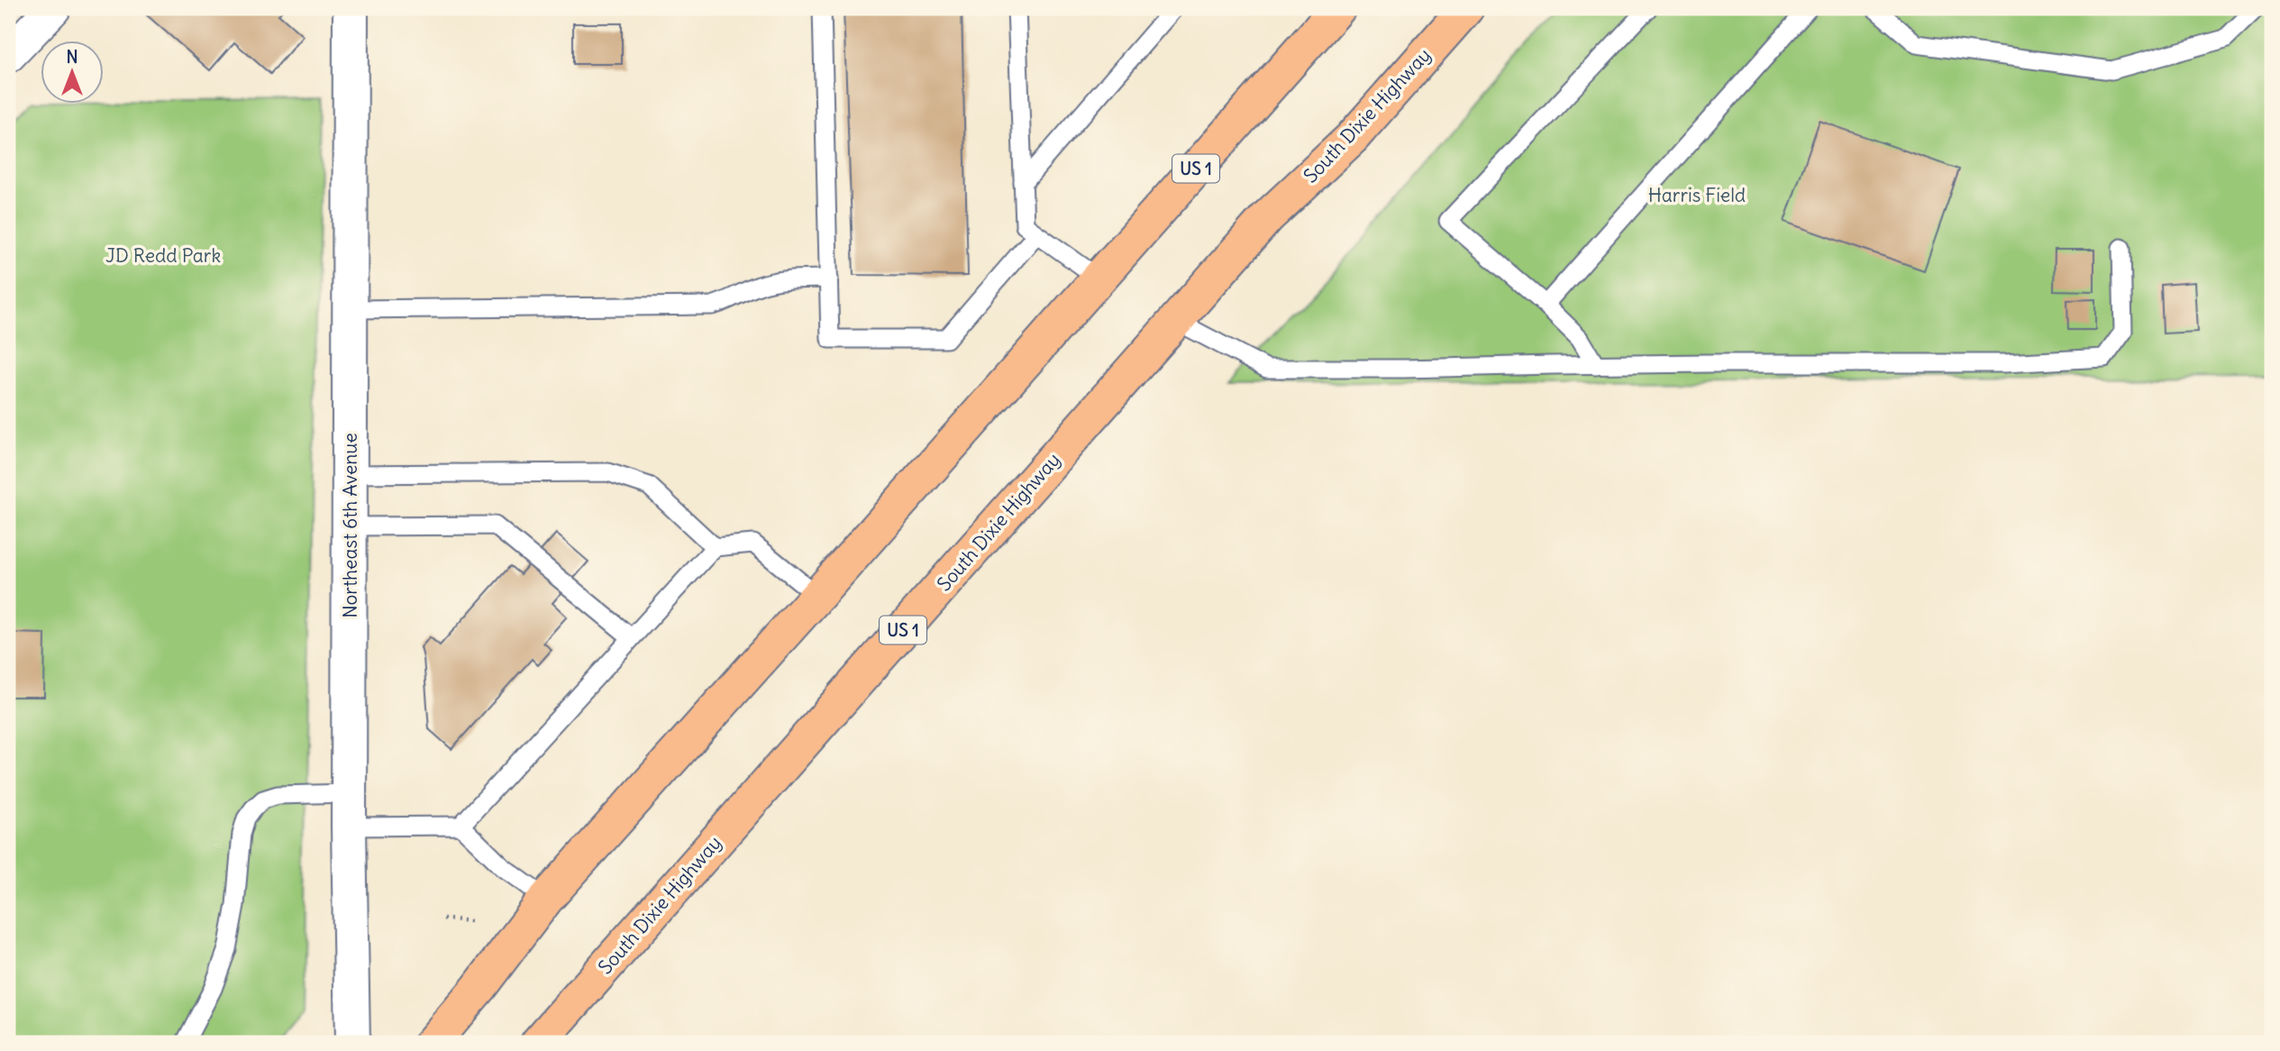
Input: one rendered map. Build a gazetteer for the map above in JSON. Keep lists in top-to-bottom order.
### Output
{
  "streets": {
    "highway": ["South Dixie Highway", "US 1"],
    "street": ["Northeast 6th Avenue"]
  },
  "parks": ["Harris Field", "JD Redd Park"],
  "north": "top"
}
